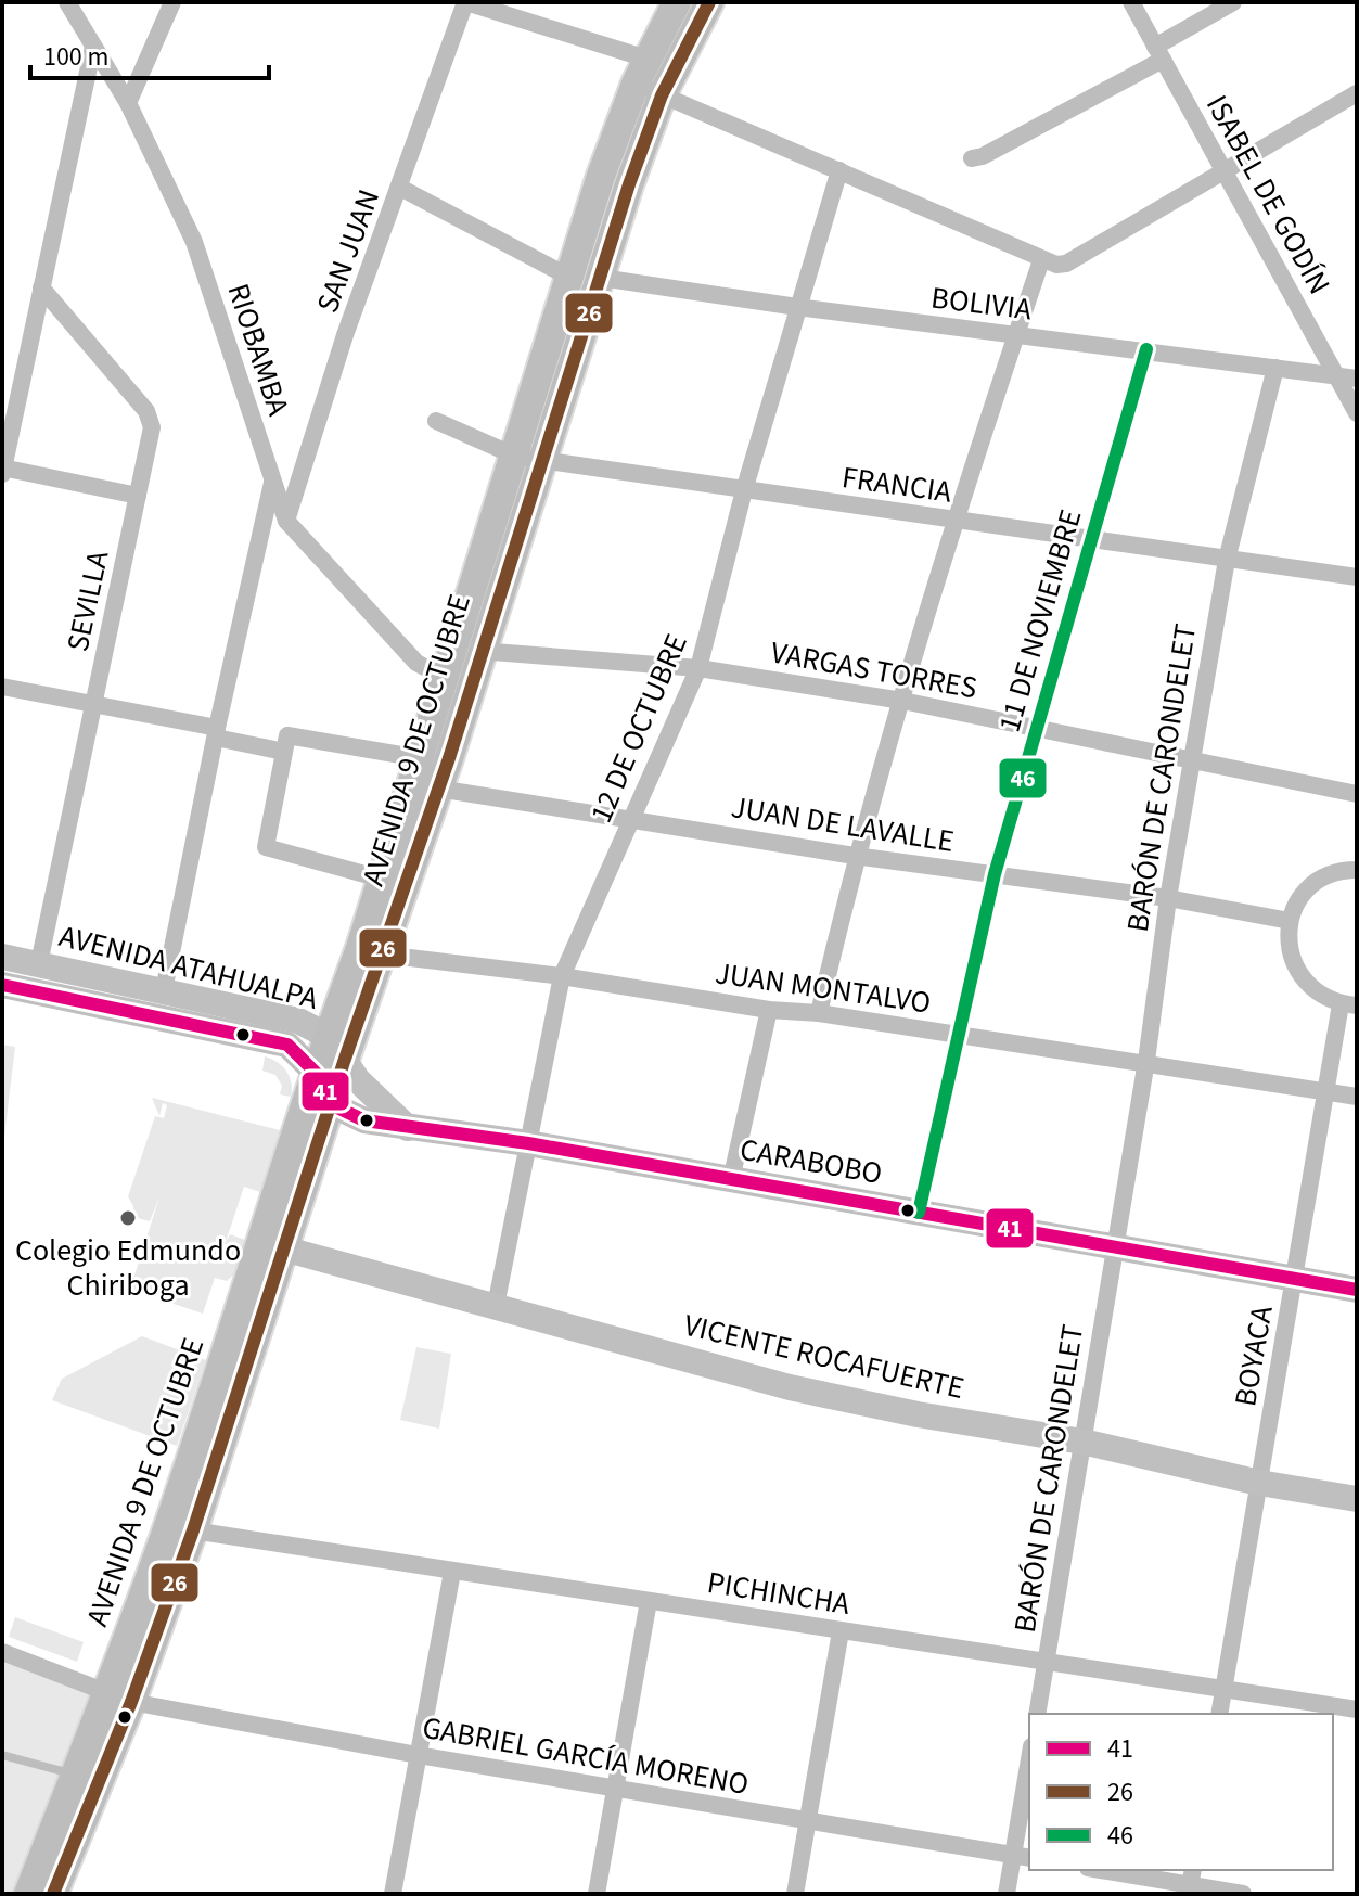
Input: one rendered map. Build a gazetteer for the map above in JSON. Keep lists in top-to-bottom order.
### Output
{
  "streets": {
    "main road": [
      "AVENIDA 9 DE OCTUBRE",
      "AVENIDA ATAHUALPA",
      "CARABOBO",
      "VICENTE ROCAFUERTE"
    ],
    "street": [
      "ISABEL DE GODÍN",
      "SAN JUAN",
      "BOLIVIA",
      "RIOBAMBA",
      "FRANCIA",
      "SEVILLA",
      "11 DE NOVIEMBRE",
      "VARGAS TORRES",
      "12 DE OCTUBRE",
      "BARÓN DE CARONDELET",
      "JUAN DE LAVALLE",
      "JUAN MONTALVO",
      "BOYACA",
      "PICHINCHA",
      "GABRIEL GARCÍA MORENO"
    ]
  },
  "crossings": [
    ["ISABEL DE GODÍN", "BOLIVIA"],
    ["SAN JUAN", "RIOBAMBA"],
    ["BOLIVIA", "11 DE NOVIEMBRE"],
    ["BOLIVIA", "12 DE OCTUBRE"],
    ["BOLIVIA", "AVENIDA 9 DE OCTUBRE"],
    ["BOLIVIA", "BARÓN DE CARONDELET"],
    ["RIOBAMBA", "AVENIDA 9 DE OCTUBRE"],
    ["FRANCIA", "11 DE NOVIEMBRE"],
    ["FRANCIA", "12 DE OCTUBRE"],
    ["FRANCIA", "AVENIDA 9 DE OCTUBRE"],
    ["FRANCIA", "BARÓN DE CARONDELET"],
    ["SEVILLA", "AVENIDA ATAHUALPA"],
    ["11 DE NOVIEMBRE", "VARGAS TORRES"],
    ["11 DE NOVIEMBRE", "JUAN DE LAVALLE"],
    ["11 DE NOVIEMBRE", "JUAN MONTALVO"],
    ["11 DE NOVIEMBRE", "CARABOBO"],
    ["VARGAS TORRES", "12 DE OCTUBRE"],
    ["VARGAS TORRES", "AVENIDA 9 DE OCTUBRE"],
    ["VARGAS TORRES", "BARÓN DE CARONDELET"],
    ["12 DE OCTUBRE", "JUAN DE LAVALLE"],
    ["12 DE OCTUBRE", "JUAN MONTALVO"],
    ["12 DE OCTUBRE", "CARABOBO"],
    ["12 DE OCTUBRE", "VICENTE ROCAFUERTE"],
    ["AVENIDA 9 DE OCTUBRE", "JUAN DE LAVALLE"],
    ["AVENIDA 9 DE OCTUBRE", "AVENIDA ATAHUALPA"],
    ["AVENIDA 9 DE OCTUBRE", "JUAN MONTALVO"],
    ["AVENIDA 9 DE OCTUBRE", "CARABOBO"],
    ["AVENIDA 9 DE OCTUBRE", "VICENTE ROCAFUERTE"],
    ["AVENIDA 9 DE OCTUBRE", "PICHINCHA"],
    ["AVENIDA 9 DE OCTUBRE", "GABRIEL GARCÍA MORENO"],
    ["BARÓN DE CARONDELET", "JUAN DE LAVALLE"],
    ["BARÓN DE CARONDELET", "JUAN MONTALVO"],
    ["BARÓN DE CARONDELET", "CARABOBO"],
    ["BARÓN DE CARONDELET", "VICENTE ROCAFUERTE"],
    ["BARÓN DE CARONDELET", "PICHINCHA"],
    ["AVENIDA ATAHUALPA", "CARABOBO"],
    ["JUAN MONTALVO", "BOYACA"],
    ["CARABOBO", "BOYACA"],
    ["VICENTE ROCAFUERTE", "BOYACA"],
    ["BOYACA", "PICHINCHA"]
  ],
  "places": ["Colegio Edmundo Chiriboga"],
  "lines": ["transit line 26", "transit line 46", "transit line 41"],
  "legend": ["41", "26", "46"],
  "scale_bar": "100 m"
}
